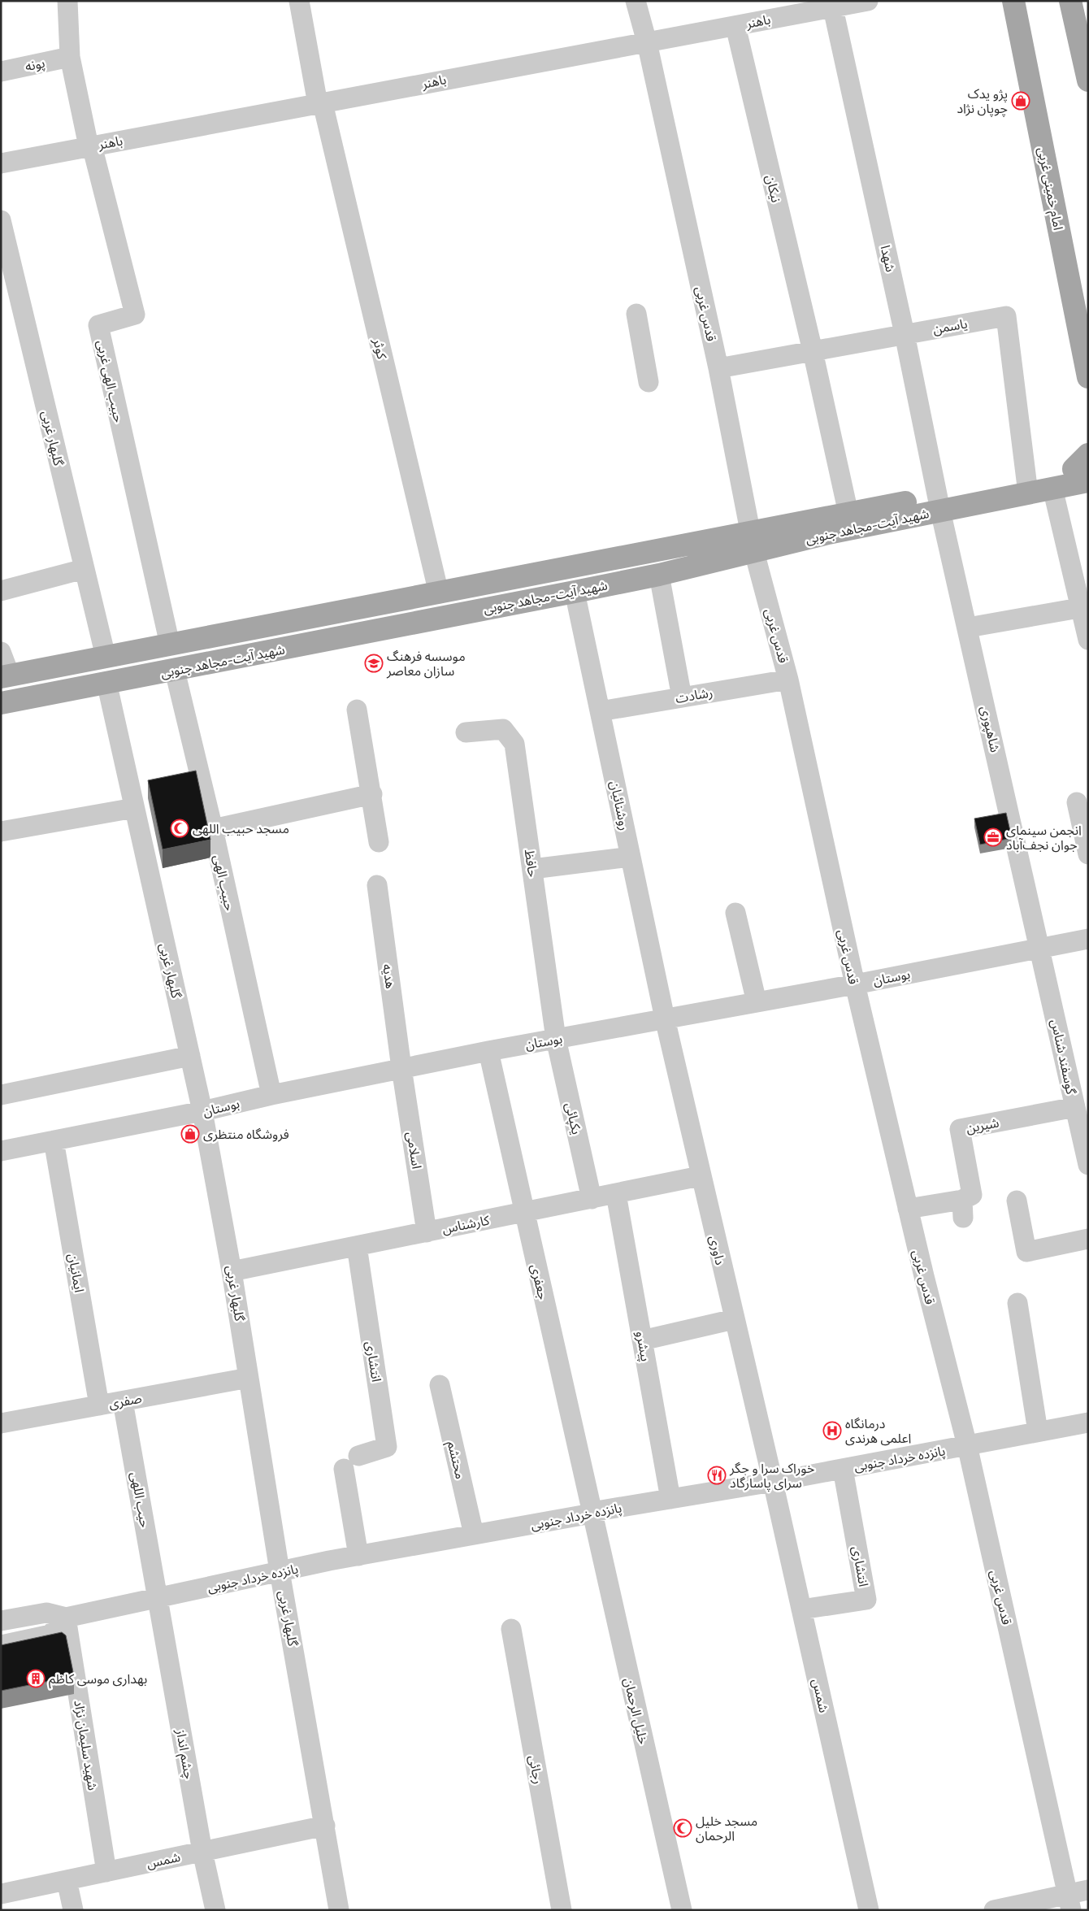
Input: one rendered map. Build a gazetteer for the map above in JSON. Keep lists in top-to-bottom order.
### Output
{
  "streets": {
    "main road": ["امام خمینی غربی", "شهید آیت-مجاهد جنوبی"],
    "street": [
      "باهنر",
      "پونه",
      "نیکان",
      "شهدا",
      "قدس غربی",
      "یاسمن",
      "کوثر",
      "حبیب الهی غربی",
      "گلبهار غربی",
      "رشادت",
      "شاهپوری",
      "روشنائیان",
      "حافظ",
      "حبیب الهی",
      "هدیه",
      "بوستان",
      "گوسفند شناس",
      "یکپائی",
      "شیرین",
      "اسلامی",
      "کارشناس",
      "داوری",
      "ایمانیان",
      "جعفری",
      "پیشرو",
      "انتشاری",
      "صفری",
      "پانزده خرداد جنوبی",
      "محتشم",
      "حیب اللهی",
      "شمس",
      "خلیل الرحمان",
      "شهید سلیمان نژاد",
      "چشم انداز",
      "رجائی"
    ]
  },
  "crossings": [
    ["باهنر", "نیکان"],
    ["باهنر", "شهدا"],
    ["باهنر", "قدس غربی"],
    ["باهنر", "کوثر"],
    ["باهنر", "حبیب الهی غربی"],
    ["نیکان", "یاسمن"],
    ["نیکان", "شهید آیت-مجاهد جنوبی"],
    ["شهدا", "یاسمن"],
    ["شهدا", "شهید آیت-مجاهد جنوبی"],
    ["شهدا", "شاهپوری"],
    ["قدس غربی", "یاسمن"],
    ["قدس غربی", "شهید آیت-مجاهد جنوبی"],
    ["قدس غربی", "رشادت"],
    ["قدس غربی", "بوستان"],
    ["قدس غربی", "شیرین"],
    ["قدس غربی", "پانزده خرداد جنوبی"],
    ["یاسمن", "شهید آیت-مجاهد جنوبی"],
    ["کوثر", "شهید آیت-مجاهد جنوبی"],
    ["حبیب الهی غربی", "شهید آیت-مجاهد جنوبی"],
    ["گلبهار غربی", "شهید آیت-مجاهد جنوبی"],
    ["گلبهار غربی", "بوستان"],
    ["گلبهار غربی", "کارشناس"],
    ["گلبهار غربی", "صفری"],
    ["گلبهار غربی", "پانزده خرداد جنوبی"],
    ["گلبهار غربی", "شمس"],
    ["شهید آیت-مجاهد جنوبی", "شاهپوری"],
    ["شهید آیت-مجاهد جنوبی", "روشنائیان"],
    ["شهید آیت-مجاهد جنوبی", "حبیب الهی"],
    ["رشادت", "روشنائیان"],
    ["شاهپوری", "بوستان"],
    ["شاهپوری", "گوسفند شناس"],
    ["روشنائیان", "بوستان"],
    ["روشنائیان", "داوری"],
    ["حافظ", "بوستان"],
    ["حافظ", "یکپائی"],
    ["حبیب الهی", "بوستان"],
    ["هدیه", "بوستان"],
    ["هدیه", "اسلامی"],
    ["بوستان", "گوسفند شناس"],
    ["بوستان", "یکپائی"],
    ["بوستان", "اسلامی"],
    ["بوستان", "داوری"],
    ["بوستان", "ایمانیان"],
    ["بوستان", "جعفری"],
    ["گوسفند شناس", "شیرین"],
    ["یکپائی", "کارشناس"],
    ["اسلامی", "کارشناس"],
    ["کارشناس", "داوری"],
    ["کارشناس", "جعفری"],
    ["کارشناس", "پیشرو"],
    ["کارشناس", "انتشاری"],
    ["داوری", "پانزده خرداد جنوبی"],
    ["داوری", "شمس"],
    ["ایمانیان", "صفری"],
    ["جعفری", "پانزده خرداد جنوبی"],
    ["جعفری", "خلیل الرحمان"],
    ["پیشرو", "پانزده خرداد جنوبی"],
    ["انتشاری", "پانزده خرداد جنوبی"],
    ["انتشاری", "شمس"],
    ["صفری", "حیب اللهی"],
    ["پانزده خرداد جنوبی", "محتشم"],
    ["پانزده خرداد جنوبی", "حیب اللهی"],
    ["پانزده خرداد جنوبی", "شمس"],
    ["پانزده خرداد جنوبی", "خلیل الرحمان"],
    ["پانزده خرداد جنوبی", "شهید سلیمان نژاد"],
    ["پانزده خرداد جنوبی", "چشم انداز"],
    ["حیب اللهی", "چشم انداز"],
    ["شمس", "شهید سلیمان نژاد"],
    ["شمس", "چشم انداز"]
  ],
  "places": {
    "shop": ["پژو یدک چوپان نژاد", "فروشگاه منتظری"],
    "school or university": ["موسسه فرهنگ سازان معاصر"],
    "mosque": ["مسجد حبیب اللهی", "مسجد خلیل الرحمان"],
    "office": ["انجمن سینمای جوان نجف‌آباد"],
    "hospital": ["درمانگاه اعلمی هرندی"],
    "restaurant": ["خوراک سرا و جگر سرای پاسارگاد"],
    "building": ["بهداری موسی کاظم"]
  }
}
